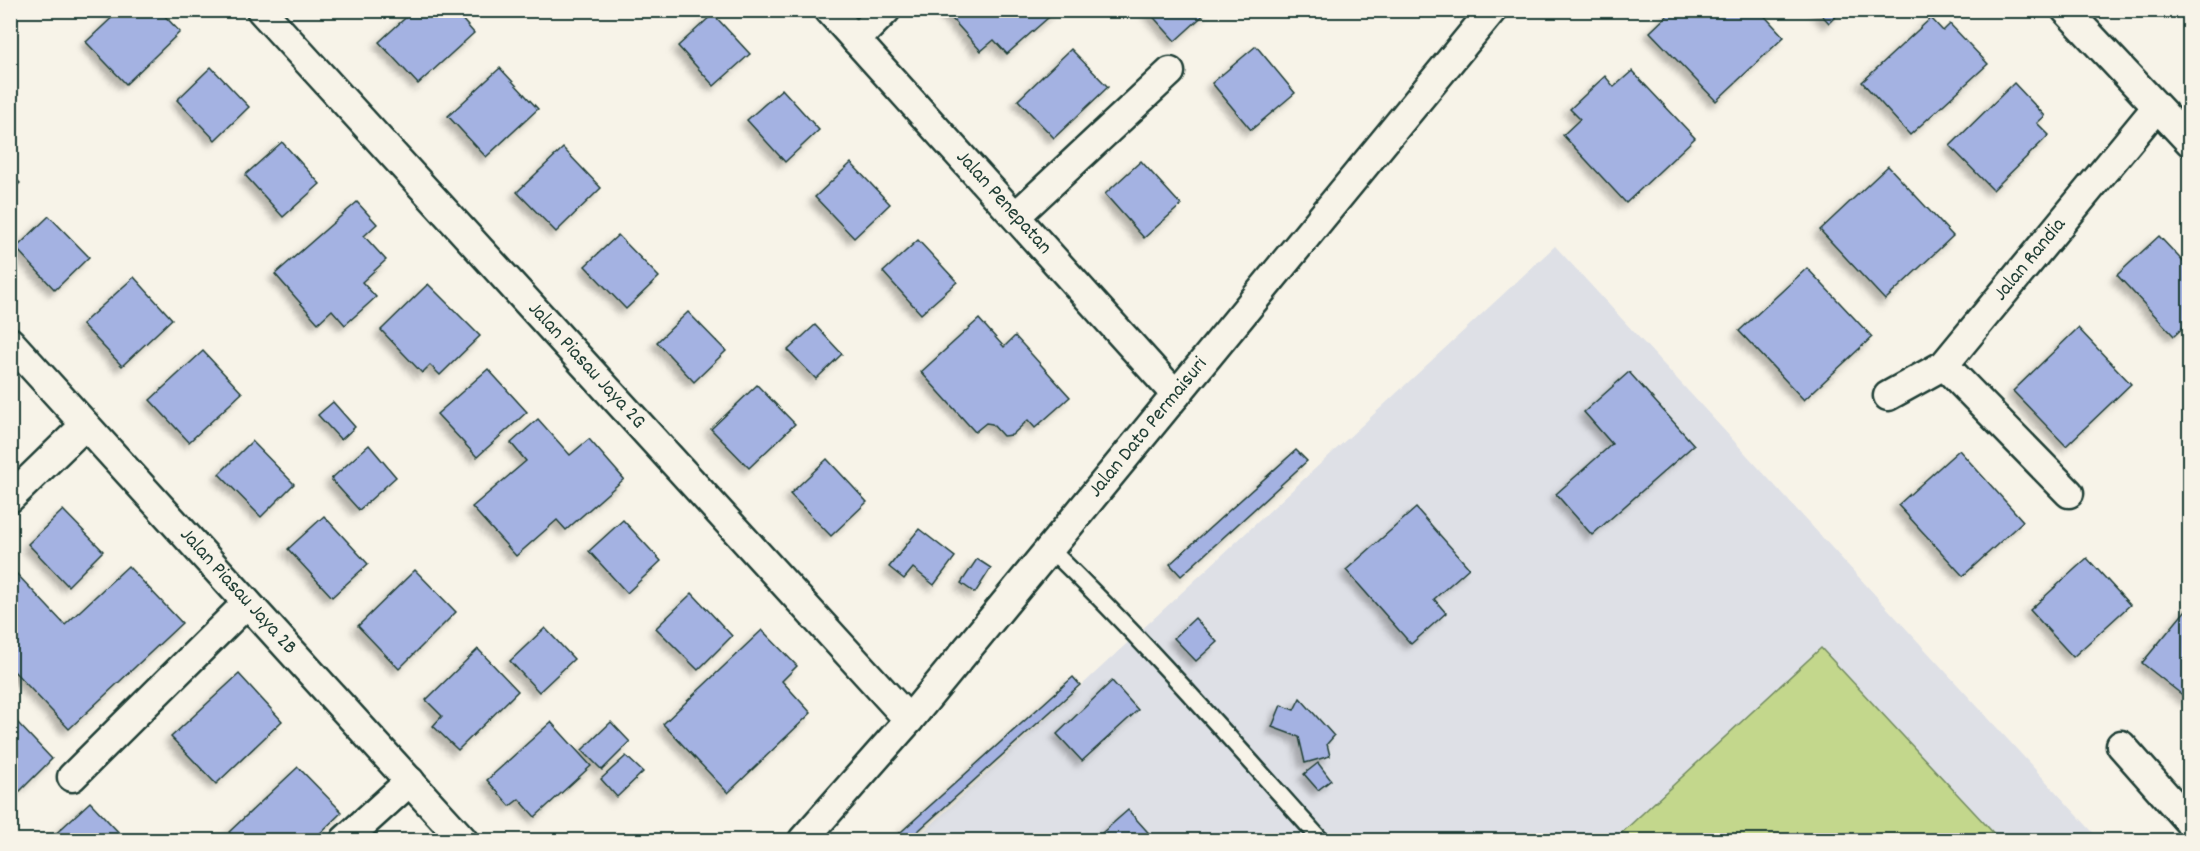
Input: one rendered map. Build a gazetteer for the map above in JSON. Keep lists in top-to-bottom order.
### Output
{
  "streets": {
    "street": [
      "Jalan Penepatan",
      "Jalan Randia",
      "Jalan Piasau Jaya 2G",
      "Jalan Dato Permaisuri",
      "Jalan Piasau Jaya 2B"
    ]
  },
  "crossings": [
    ["Jalan Penepatan", "Jalan Dato Permaisuri"],
    ["Jalan Piasau Jaya 2G", "Jalan Dato Permaisuri"]
  ]
}
